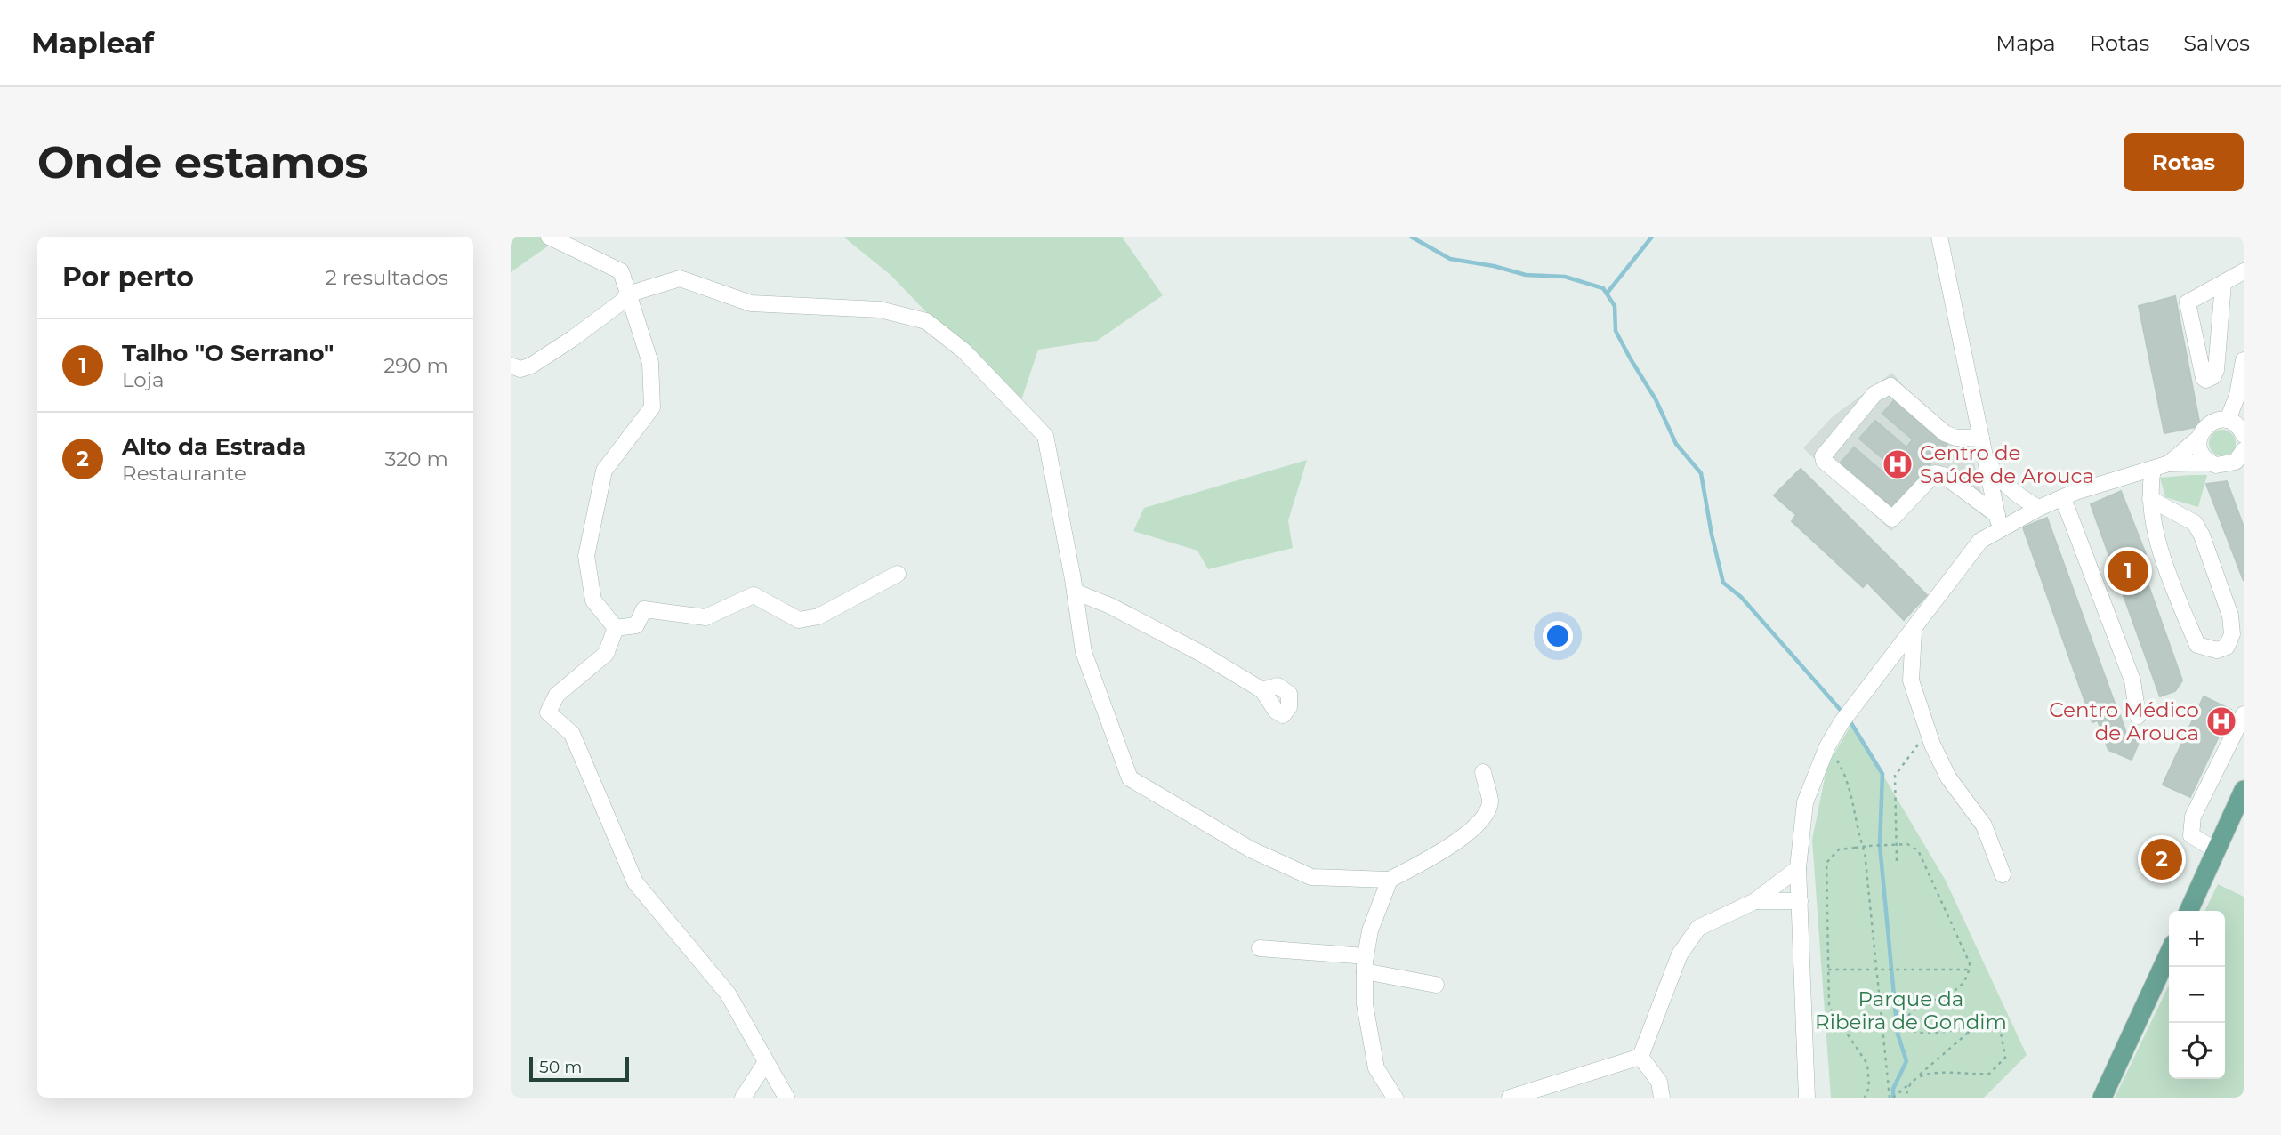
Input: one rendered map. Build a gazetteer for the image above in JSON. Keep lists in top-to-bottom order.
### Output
{
  "parks": ["Parque da Ribeira de Gondim"],
  "places": {
    "hospital": ["Centro de Saúde de Arouca", "Centro Médico de Arouca"]
  },
  "scale_bar": "50 m",
  "page": {
    "header": "Mapleaf",
    "nav": ["Mapa", "Rotas", "Salvos"],
    "buttons": "Rotas",
    "title": "Onde estamos",
    "heading": ["Por perto", "2 resultados"],
    "list": [
      {
        "mark": "1",
        "name": "Talho \"O Serrano\"",
        "note": "Loja",
        "value": "290 m"
      },
      {
        "mark": "2",
        "name": "Alto da Estrada",
        "note": "Restaurante",
        "value": "320 m"
      }
    ],
    "pins": ["1", "2"],
    "map_buttons": ["+", "−"],
    "scale": "50 m"
  }
}
